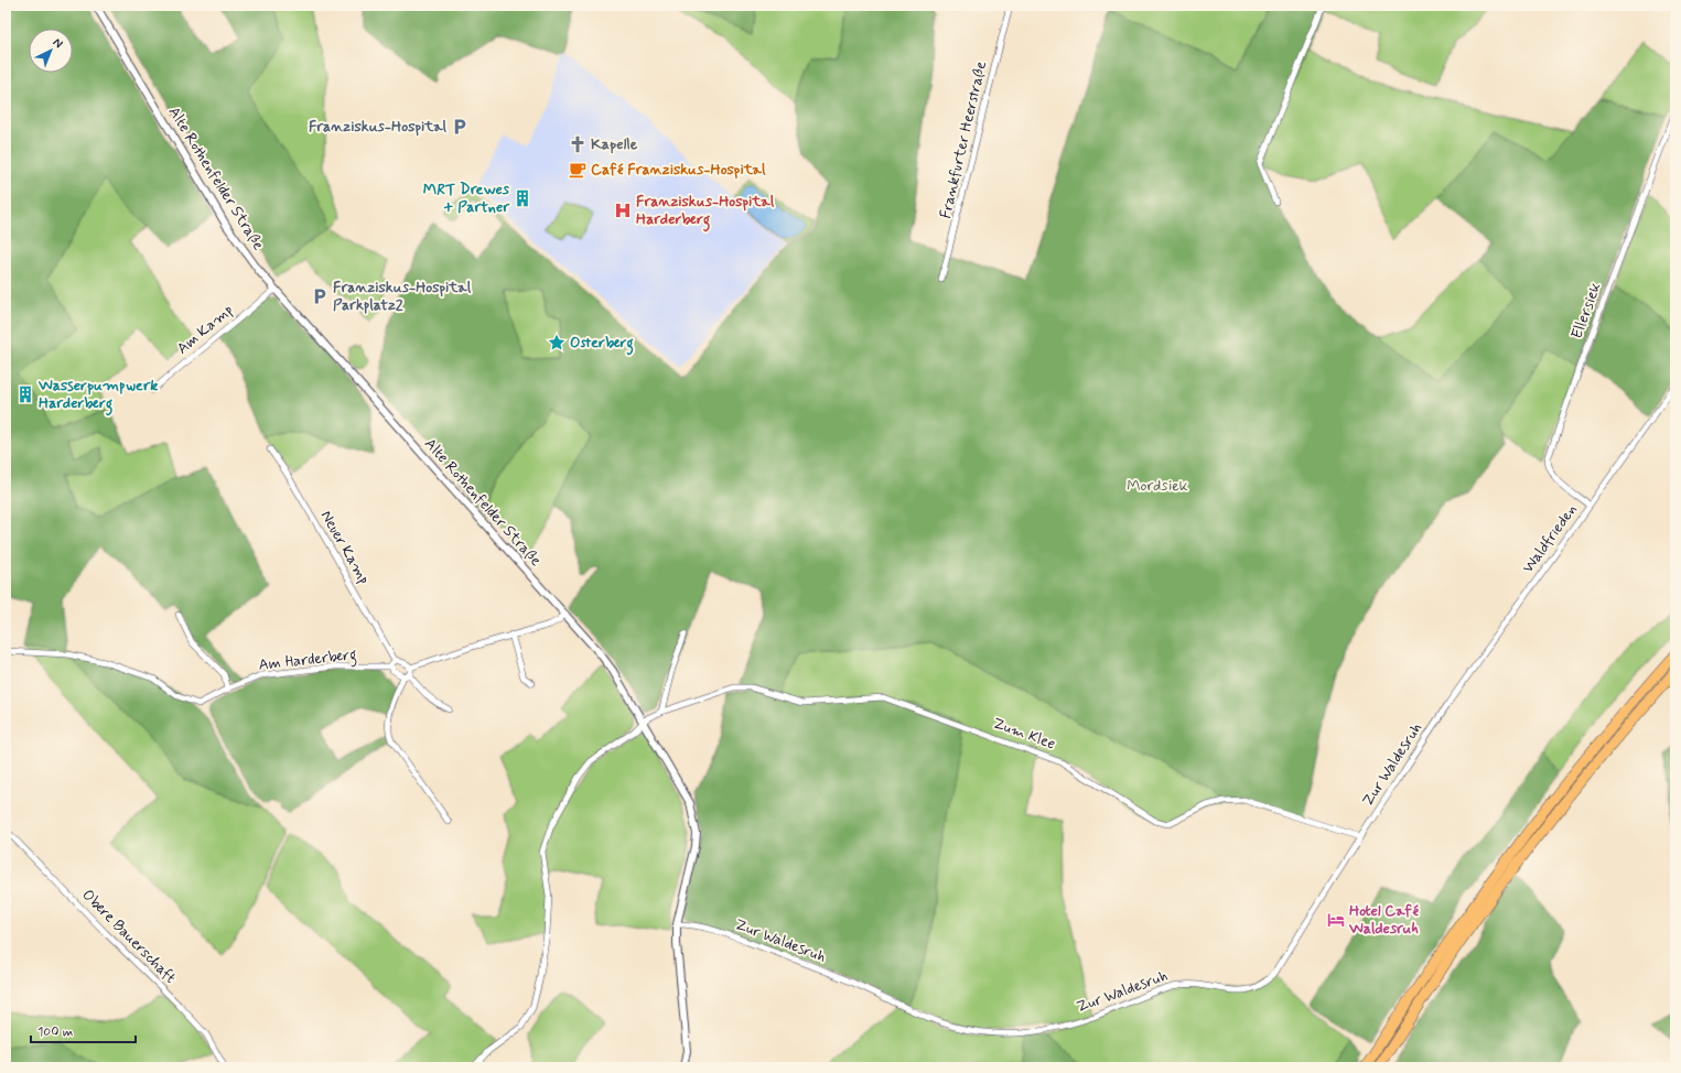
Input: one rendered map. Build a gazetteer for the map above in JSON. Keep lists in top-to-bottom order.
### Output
{
  "streets": {
    "street": [
      "Frankfurter Heerstraße",
      "Alte Rothenfelder Straße",
      "Ellersiek",
      "Am Kamp",
      "Waldfrieden",
      "Neuer Kamp",
      "Am Harderberg",
      "Zum Klee",
      "Zur Waldesruh",
      "Obere Bauerschaft"
    ]
  },
  "crossings": [
    ["Alte Rothenfelder Straße", "Am Kamp"],
    ["Alte Rothenfelder Straße", "Zum Klee"],
    ["Alte Rothenfelder Straße", "Zur Waldesruh"],
    ["Ellersiek", "Waldfrieden"],
    ["Waldfrieden", "Zur Waldesruh"],
    ["Zum Klee", "Zur Waldesruh"]
  ],
  "parks": ["Mordsiek"],
  "places": {
    "parking": ["Franziskus-Hospital", "Franziskus-Hospital Parkplatz2"],
    "church": ["Kapelle"],
    "cafe": ["Café Franziskus-Hospital"],
    "building": ["MRT Drewes + Partner", "Wasserpumpwerk Harderberg"],
    "hospital": ["Franziskus-Hospital Harderberg"],
    "place": ["Osterberg"],
    "hotel": ["Hotel Café Waldesruh"]
  },
  "scale_bar": "100 m",
  "north": "top right"
}
